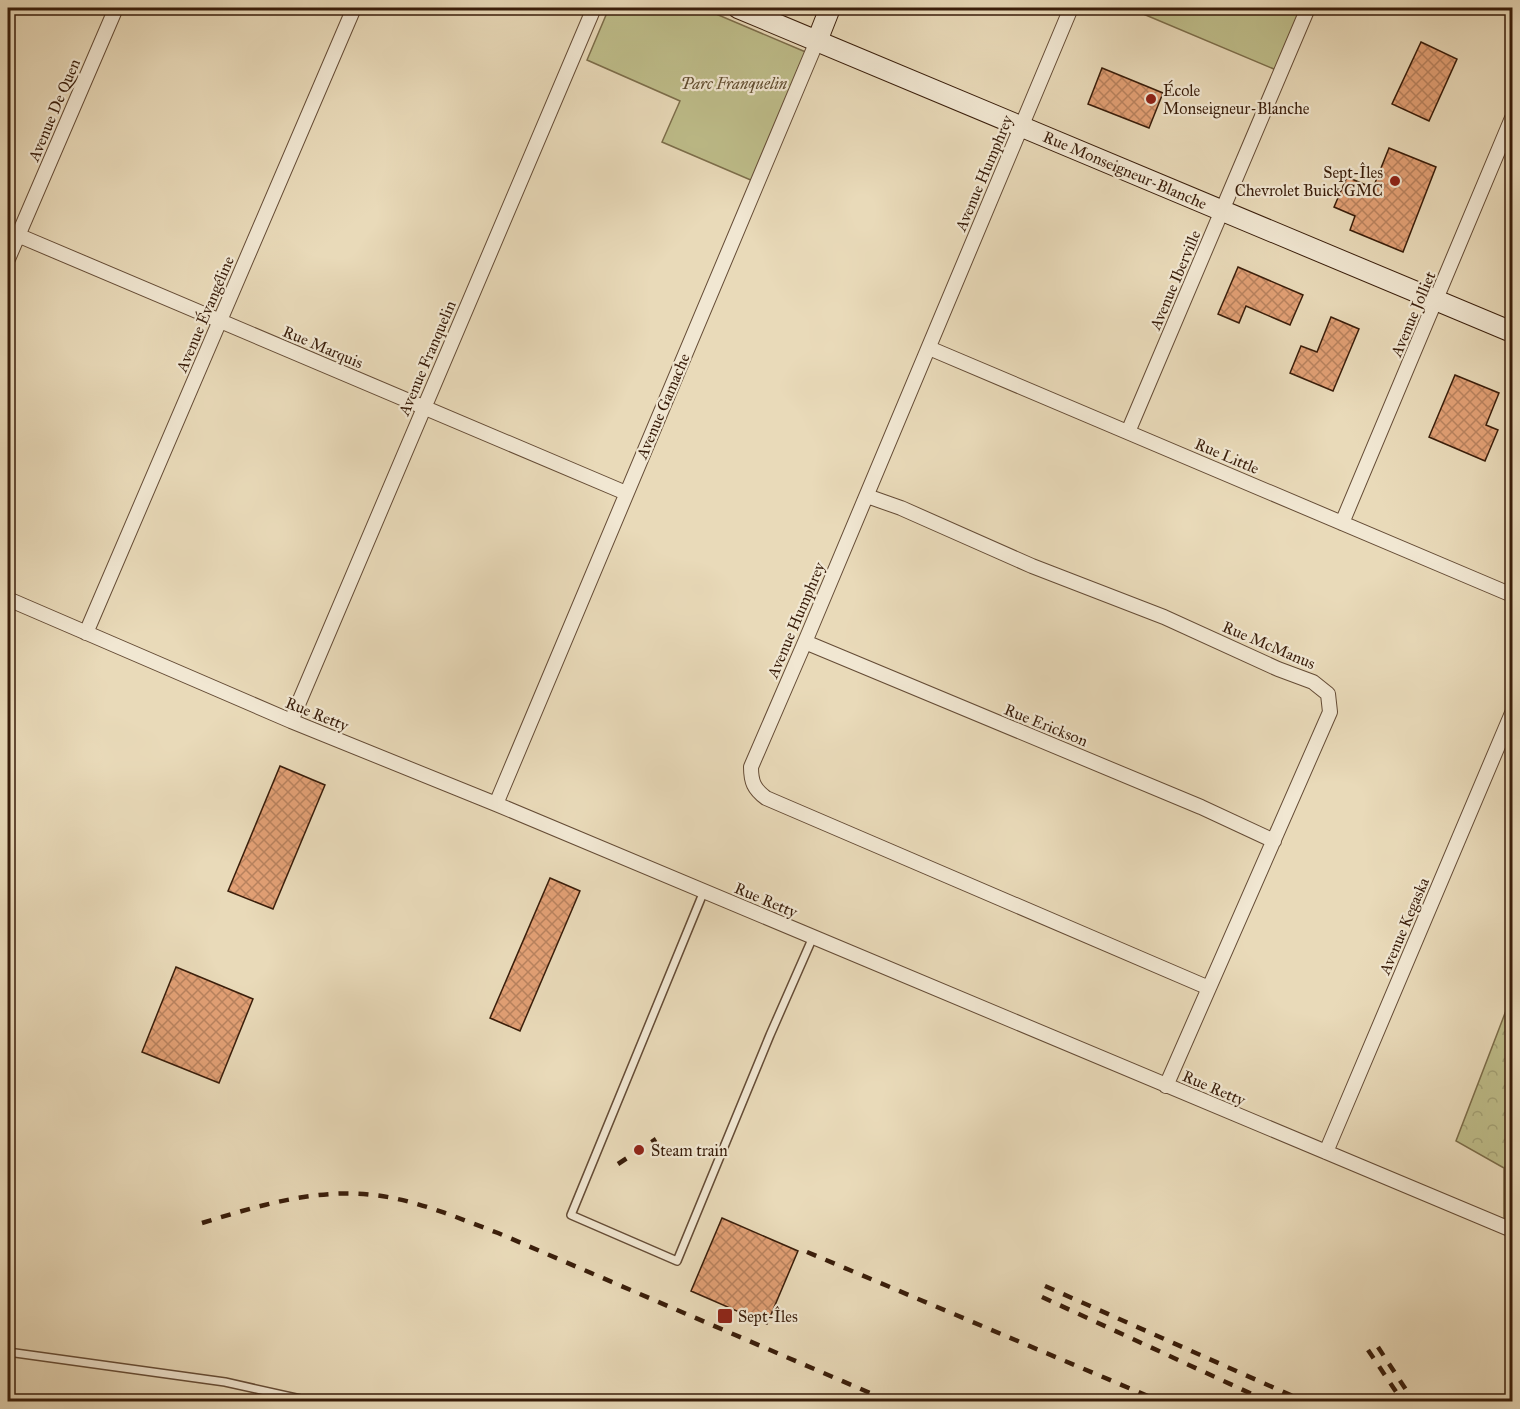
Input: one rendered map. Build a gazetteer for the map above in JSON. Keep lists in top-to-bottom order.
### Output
{
  "streets": {
    "street": [
      "Avenue De Quen",
      "Rue Monseigneur-Blanche",
      "Avenue Humphrey",
      "Avenue Iberville",
      "Avenue Évangéline",
      "Avenue Jolliet",
      "Rue Marquis",
      "Avenue Franquelin",
      "Avenue Gamache",
      "Rue Little",
      "Rue McManus",
      "Rue Retty",
      "Rue Erickson",
      "Avenue Kegaska"
    ]
  },
  "crossings": [
    ["Avenue De Quen", "Rue Marquis"],
    ["Rue Monseigneur-Blanche", "Avenue Humphrey"],
    ["Rue Monseigneur-Blanche", "Avenue Iberville"],
    ["Rue Monseigneur-Blanche", "Avenue Jolliet"],
    ["Rue Monseigneur-Blanche", "Avenue Gamache"],
    ["Avenue Humphrey", "Rue Little"],
    ["Avenue Humphrey", "Rue McManus"],
    ["Avenue Humphrey", "Rue Erickson"],
    ["Avenue Iberville", "Rue Little"],
    ["Avenue Évangéline", "Rue Marquis"],
    ["Avenue Évangéline", "Rue Retty"],
    ["Avenue Jolliet", "Rue Little"],
    ["Rue Marquis", "Avenue Franquelin"],
    ["Rue Marquis", "Avenue Gamache"],
    ["Avenue Franquelin", "Rue Retty"],
    ["Avenue Gamache", "Rue Retty"],
    ["Rue McManus", "Rue Retty"],
    ["Rue McManus", "Rue Erickson"],
    ["Rue Retty", "Avenue Kegaska"]
  ],
  "parks": ["Parc Franquelin"],
  "places": {
    "other": ["École Monseigneur-Blanche", "Sept-Îles Chevrolet Buick GMC", "Steam train"],
    "transit": ["Sept-Îles"]
  }
}
